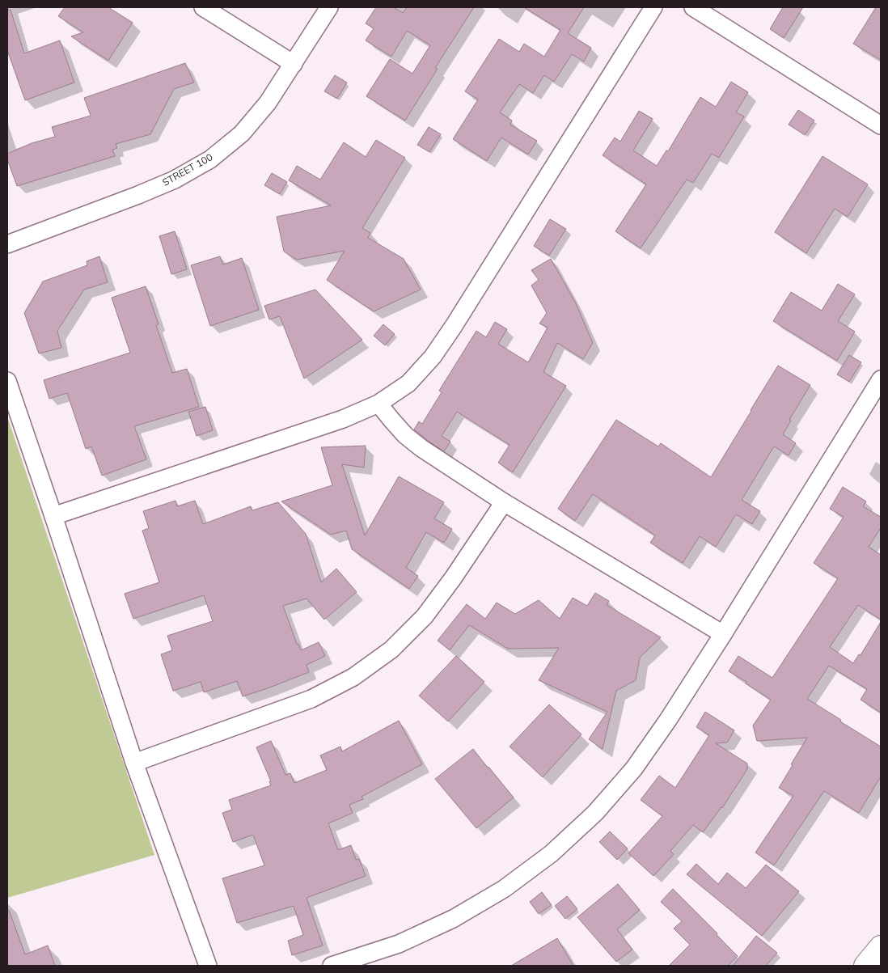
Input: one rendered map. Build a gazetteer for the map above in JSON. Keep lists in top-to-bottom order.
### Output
{
  "streets": {
    "street": ["STREET 100"]
  }
}
